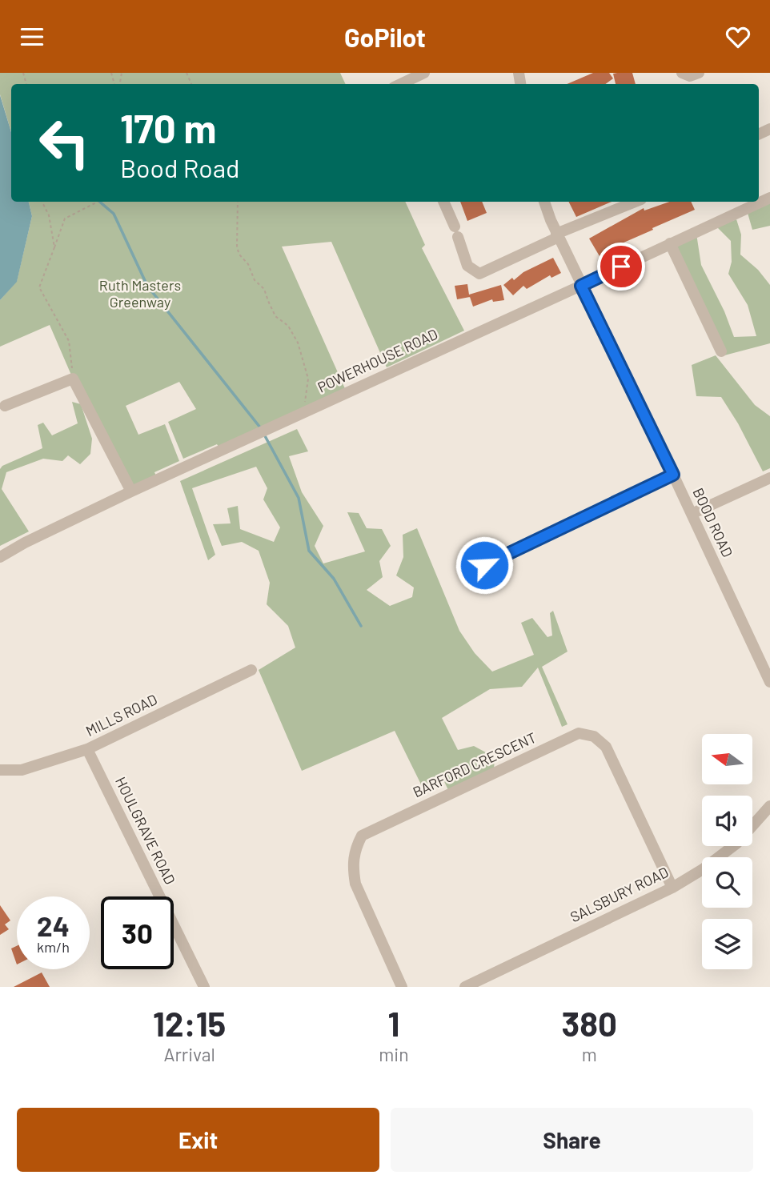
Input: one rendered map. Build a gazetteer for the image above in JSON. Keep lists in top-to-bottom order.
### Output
{
  "streets": {
    "street": [
      "POWERHOUSE ROAD",
      "BOOD ROAD",
      "MILLS ROAD",
      "BARFORD CRESCENT",
      "HOULGRAVE ROAD",
      "SALSBURY ROAD"
    ]
  },
  "crossings": [
    ["POWERHOUSE ROAD", "BOOD ROAD"],
    ["MILLS ROAD", "HOULGRAVE ROAD"],
    ["BARFORD CRESCENT", "SALSBURY ROAD"]
  ],
  "parks": ["Ruth Masters Greenway"],
  "north": "left",
  "page": {
    "header": "GoPilot",
    "turn": ["170 m", "Bood Road"],
    "speed": "24 km/h",
    "limit": "30",
    "eta": [
      "12:15",
      "Arrival",
      "1",
      "min",
      "380",
      "m"
    ],
    "buttons": ["Exit", "Share"]
  }
}
